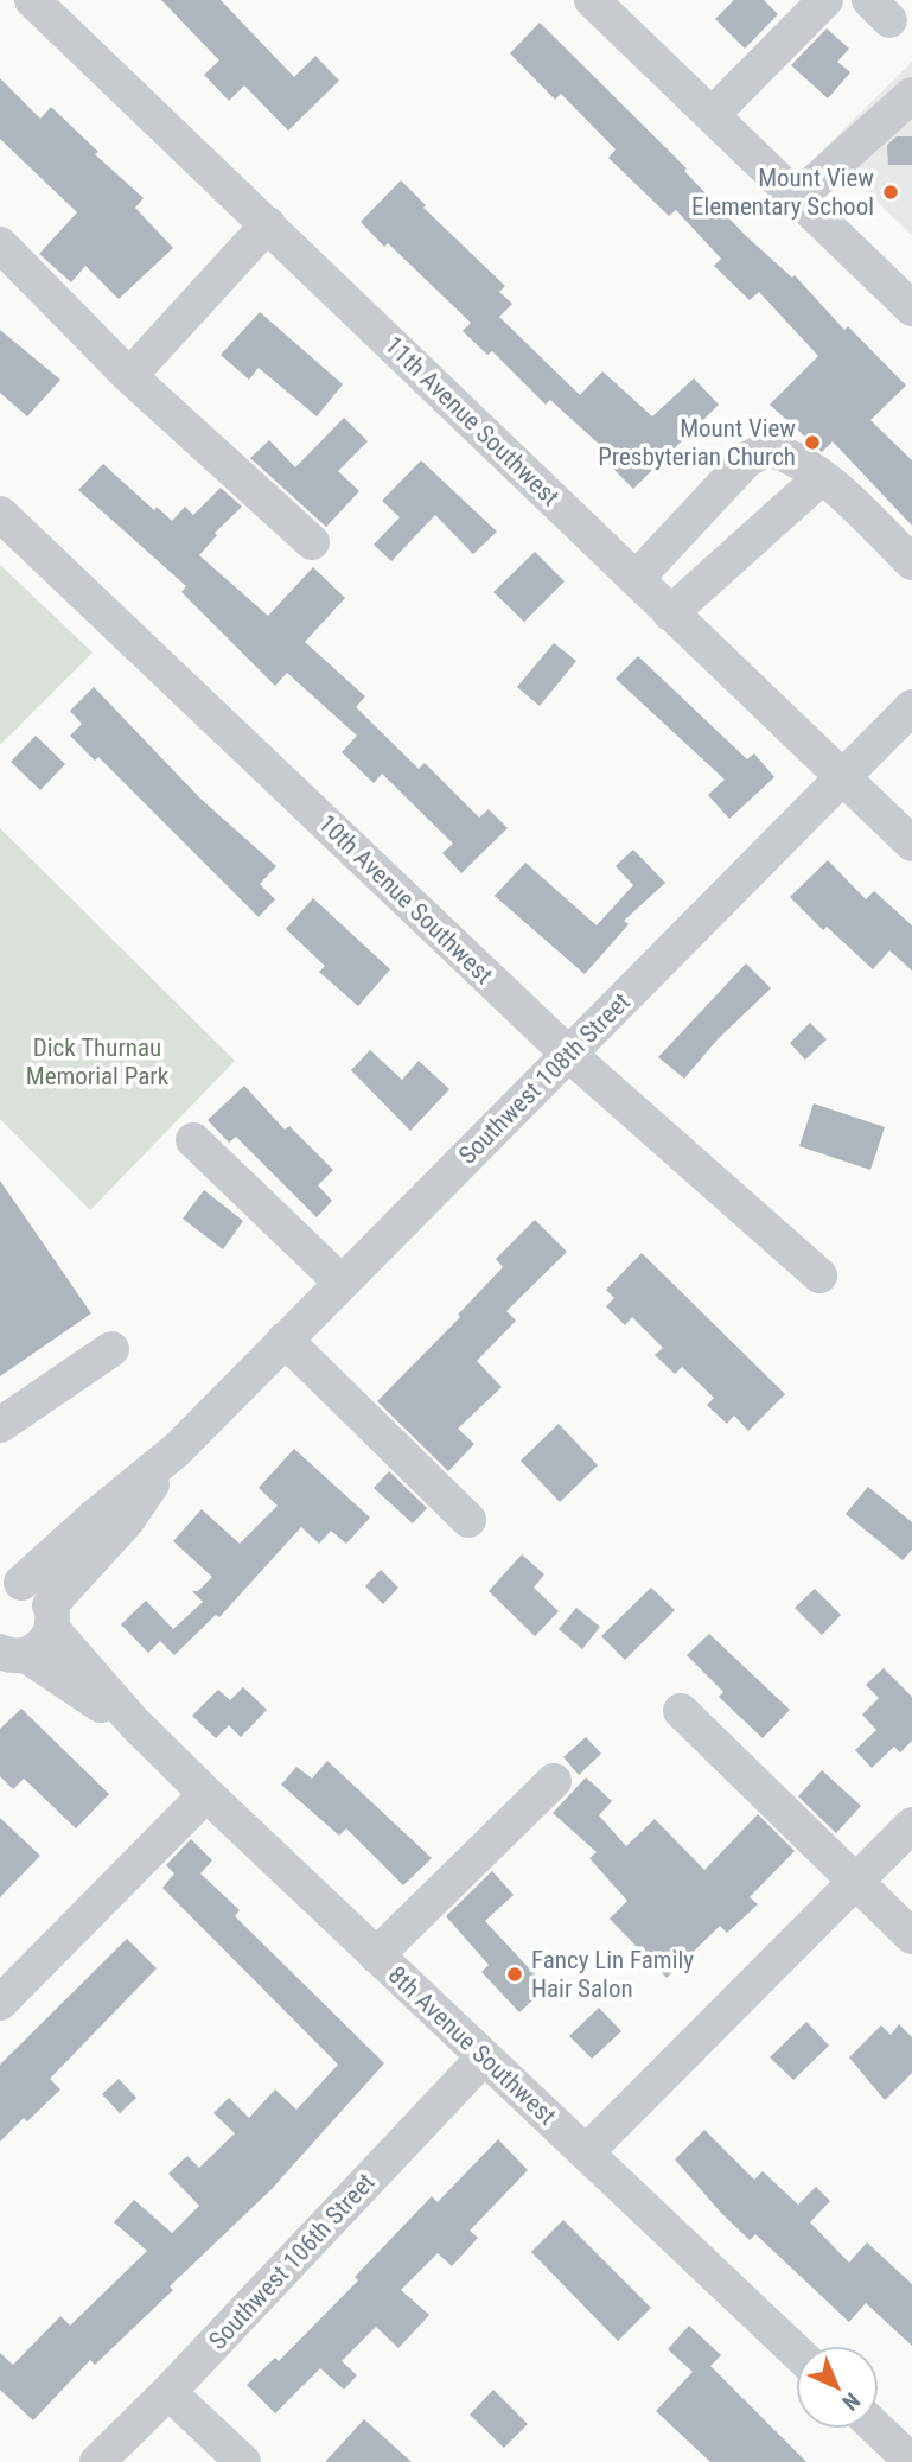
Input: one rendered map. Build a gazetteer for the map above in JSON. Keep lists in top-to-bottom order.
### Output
{
  "streets": {
    "street": [
      "11th Avenue Southwest",
      "10th Avenue Southwest",
      "Southwest 108th Street",
      "8th Avenue Southwest",
      "Southwest 106th Street"
    ]
  },
  "crossings": [
    ["11th Avenue Southwest", "Southwest 108th Street"],
    ["10th Avenue Southwest", "Southwest 108th Street"],
    ["Southwest 108th Street", "8th Avenue Southwest"],
    ["8th Avenue Southwest", "Southwest 106th Street"]
  ],
  "parks": ["Dick Thurnau Memorial Park"],
  "places": ["Mount View Elementary School", "Mount View Presbyterian Church", "Fancy Lin Family Hair Salon"],
  "north": "bottom right"
}
